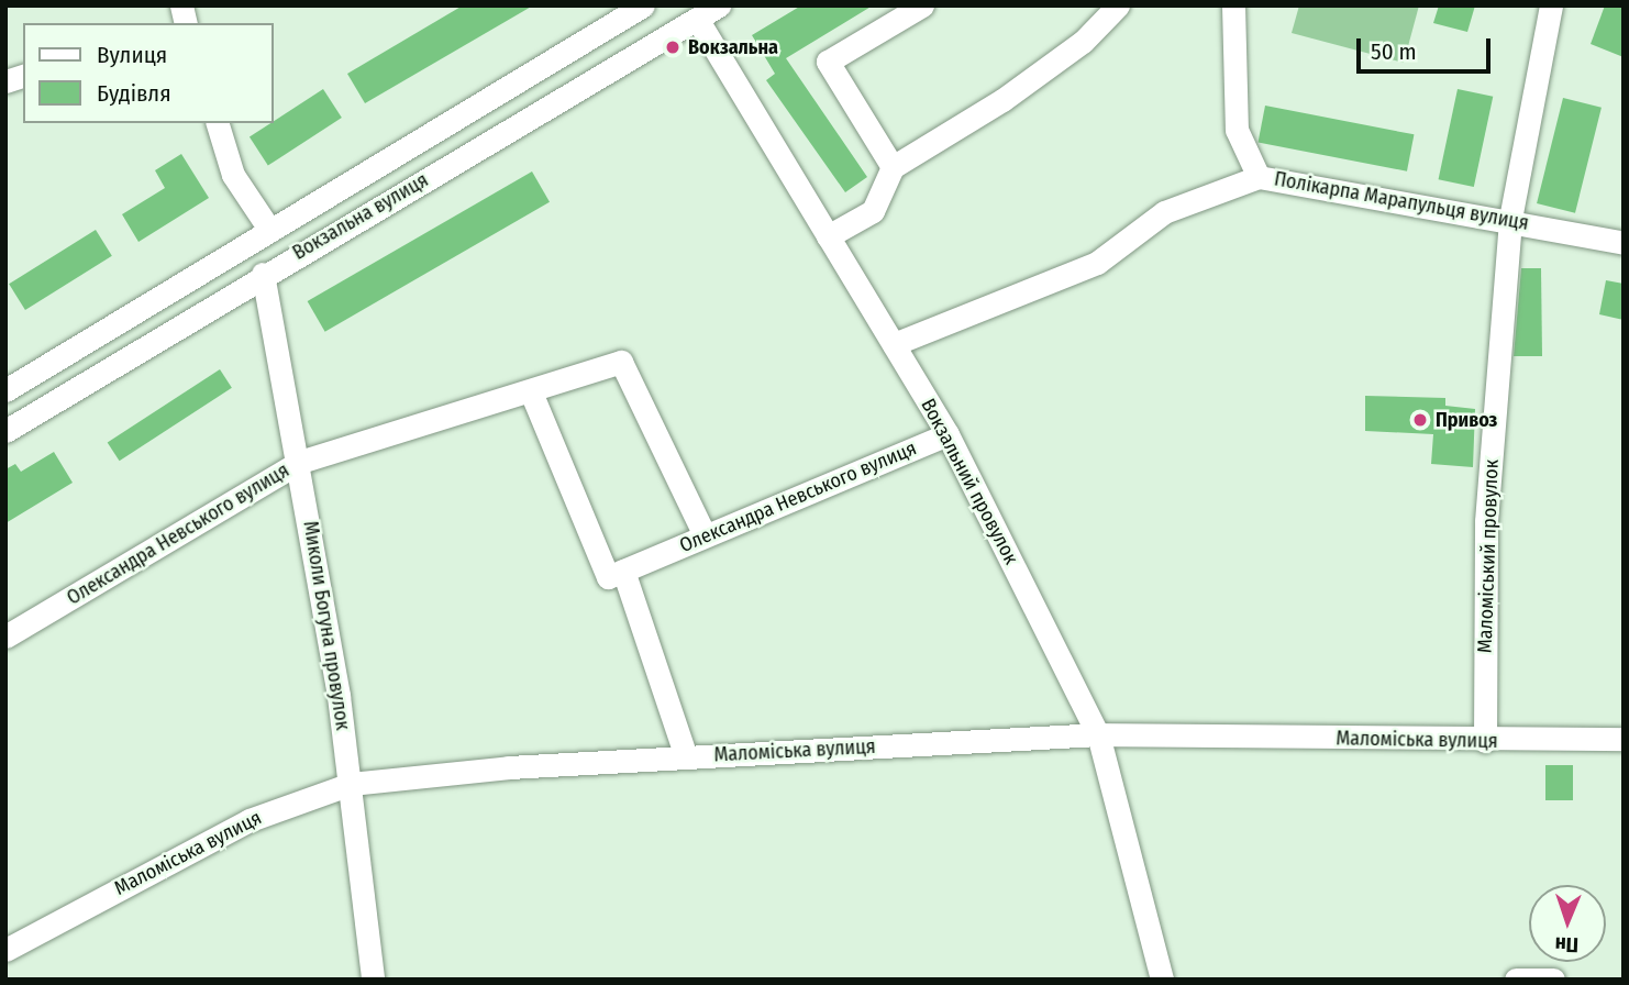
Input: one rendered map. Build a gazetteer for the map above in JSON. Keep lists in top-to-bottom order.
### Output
{
  "streets": {
    "street": [
      "Полікарпа Марапульця вулиця",
      "Вокзальна вулиця",
      "Вокзальний провулок",
      "Олександра Невського вулиця",
      "Маломіський провулок",
      "Миколи Богуна провулок",
      "Маломіська вулиця"
    ]
  },
  "crossings": [
    ["Полікарпа Марапульця вулиця", "Вокзальний провулок"],
    ["Полікарпа Марапульця вулиця", "Маломіський провулок"],
    ["Вокзальна вулиця", "Вокзальний провулок"],
    ["Вокзальна вулиця", "Миколи Богуна провулок"],
    ["Вокзальний провулок", "Олександра Невського вулиця"],
    ["Вокзальний провулок", "Маломіська вулиця"],
    ["Олександра Невського вулиця", "Миколи Богуна провулок"],
    ["Маломіський провулок", "Маломіська вулиця"],
    ["Миколи Богуна провулок", "Маломіська вулиця"]
  ],
  "places": ["Вокзальна", "Привоз"],
  "legend": ["Вулиця", "Будівля"],
  "scale_bar": "50 m",
  "north": "bottom"
}
